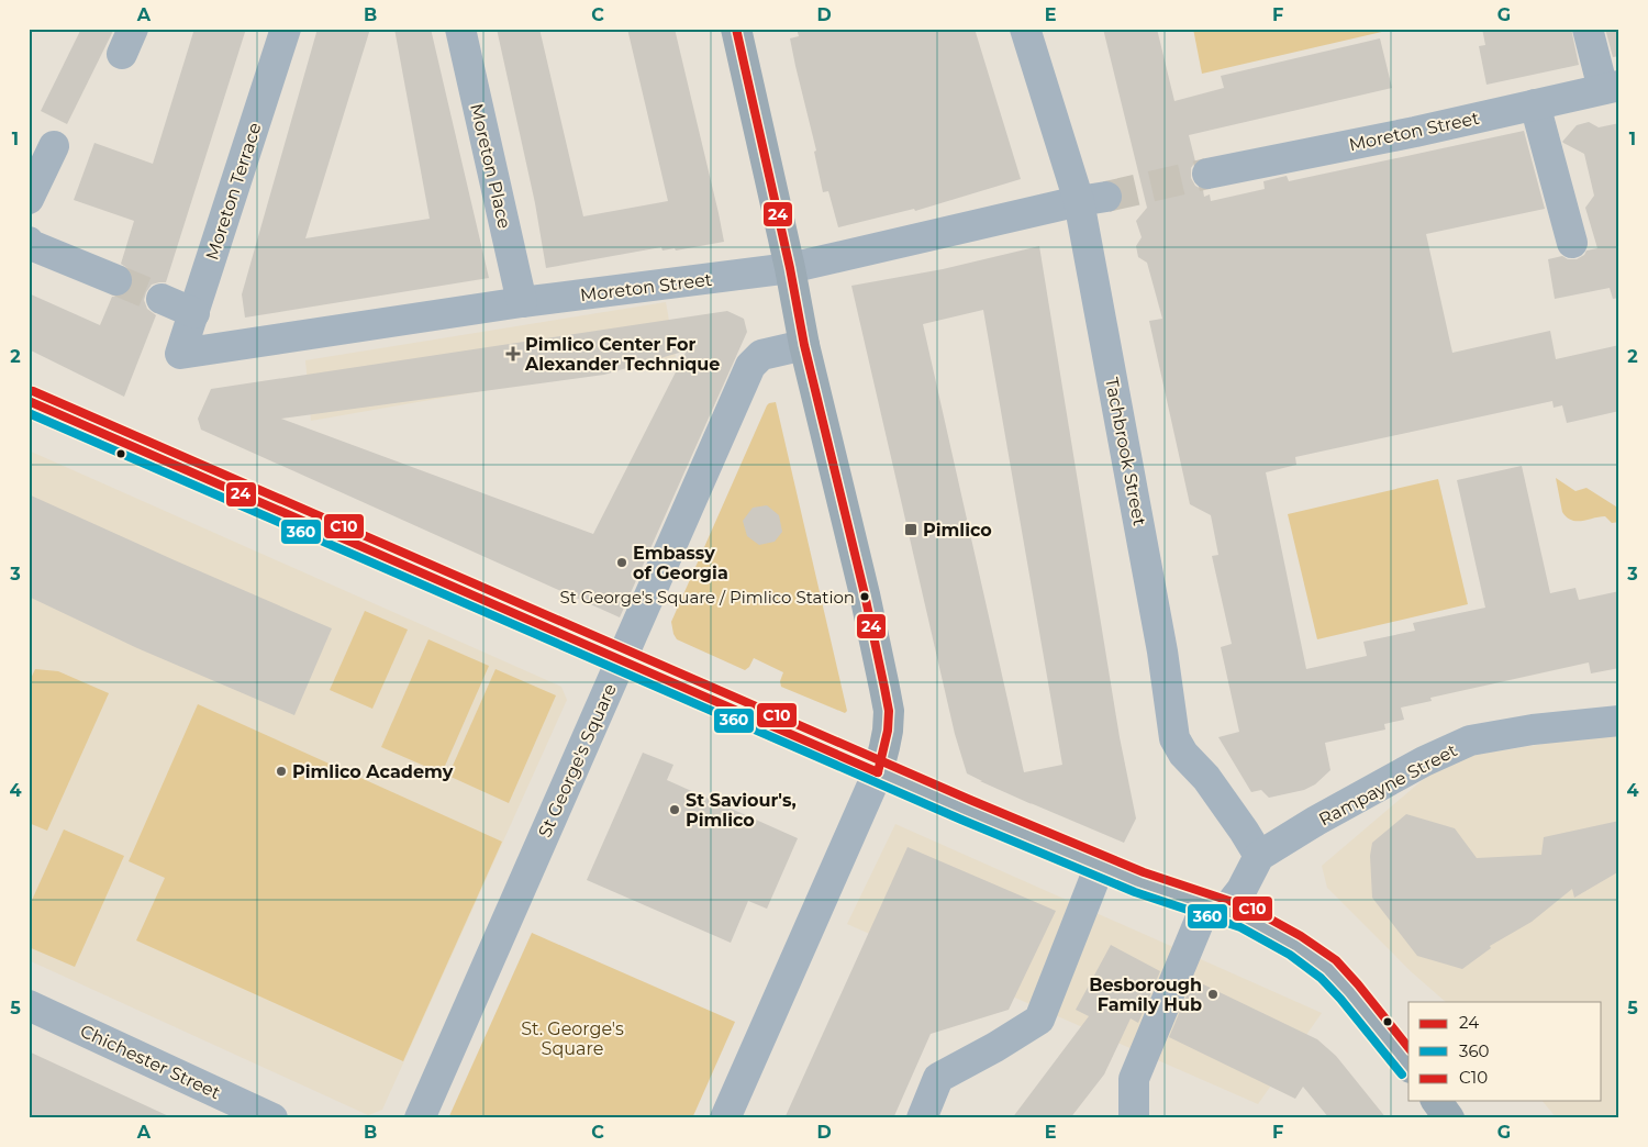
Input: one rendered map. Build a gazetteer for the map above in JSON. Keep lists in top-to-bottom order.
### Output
{
  "streets": {
    "street": [
      "Moreton Street",
      "Moreton Place",
      "Moreton Terrace",
      "Tachbrook Street",
      "St George's Square",
      "Rampayne Street",
      "Chichester Street"
    ]
  },
  "crossings": [
    ["Moreton Street", "Moreton Place"],
    ["Moreton Street", "Moreton Terrace"],
    ["Moreton Street", "Tachbrook Street"],
    ["Tachbrook Street", "Rampayne Street"]
  ],
  "parks": ["St. George's Square"],
  "places": {
    "health": ["Pimlico Center For Alexander Technique"],
    "transit": ["Pimlico"],
    "other": [
      "Embassy of Georgia",
      "St George's Square / Pimlico Station",
      "Pimlico Academy",
      "St Saviour's, Pimlico",
      "Besborough Family Hub"
    ]
  },
  "lines": ["transit line 24", "transit line C10", "transit line 360"],
  "legend": ["24", "360", "C10"],
  "grid": {
    "columns": [
      "A",
      "B",
      "C",
      "D",
      "E",
      "F",
      "G"
    ],
    "rows": [
      "1",
      "2",
      "3",
      "4",
      "5"
    ]
  }
}
